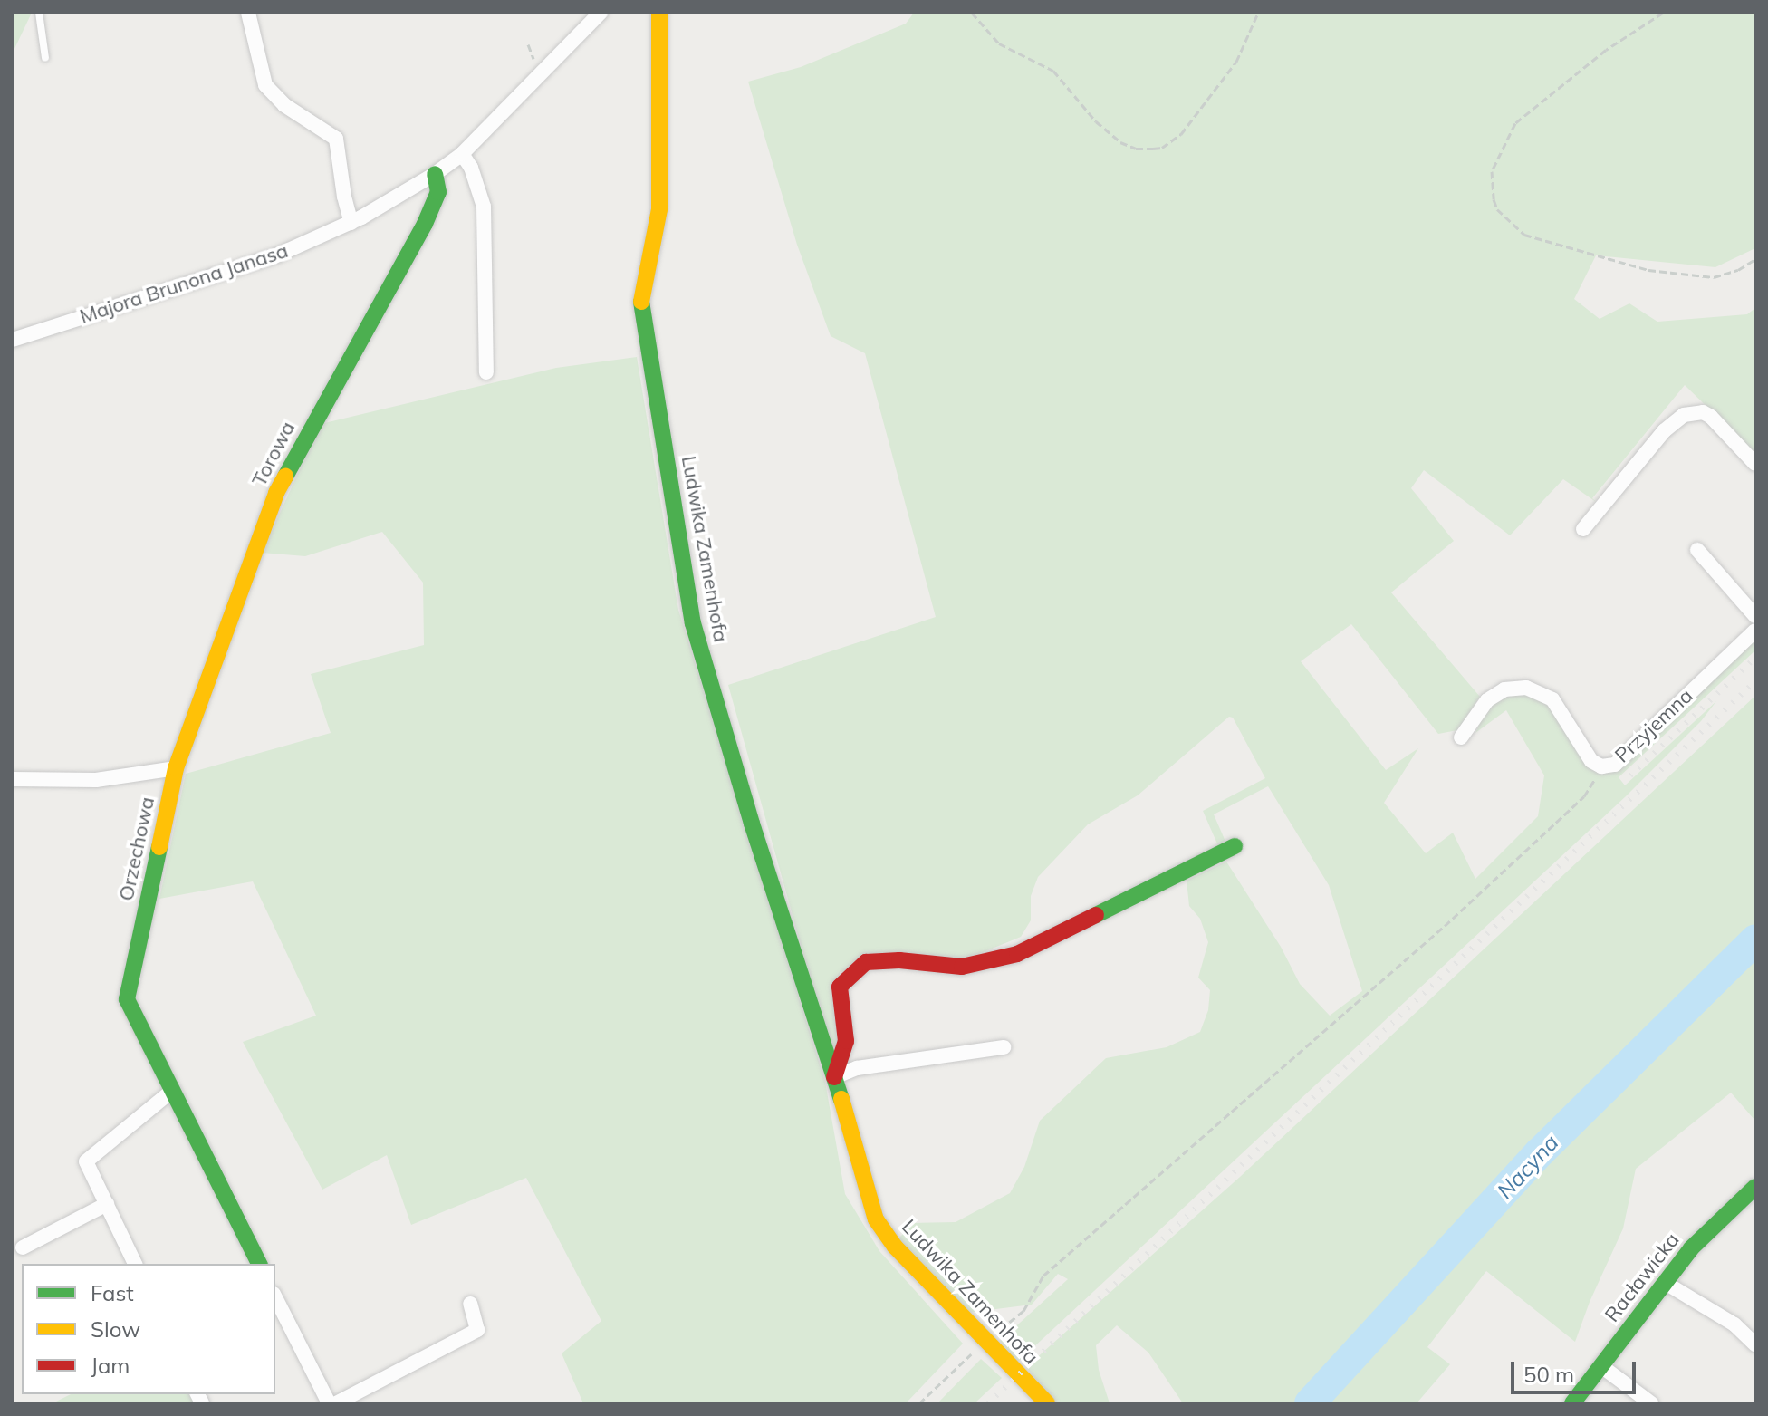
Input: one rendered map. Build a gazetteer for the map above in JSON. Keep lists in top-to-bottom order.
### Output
{
  "streets": {
    "street": [
      "Majora Brunona Janasa",
      "Torowa",
      "Ludwika Zamenhofa",
      "Przyjemna",
      "Orzechowa",
      "Racławicka"
    ]
  },
  "crossings": [
    ["Majora Brunona Janasa", "Torowa"],
    ["Torowa", "Orzechowa"]
  ],
  "water": ["Nacyna"],
  "legend": ["Fast", "Slow", "Jam"],
  "scale_bar": "50 m"
}
